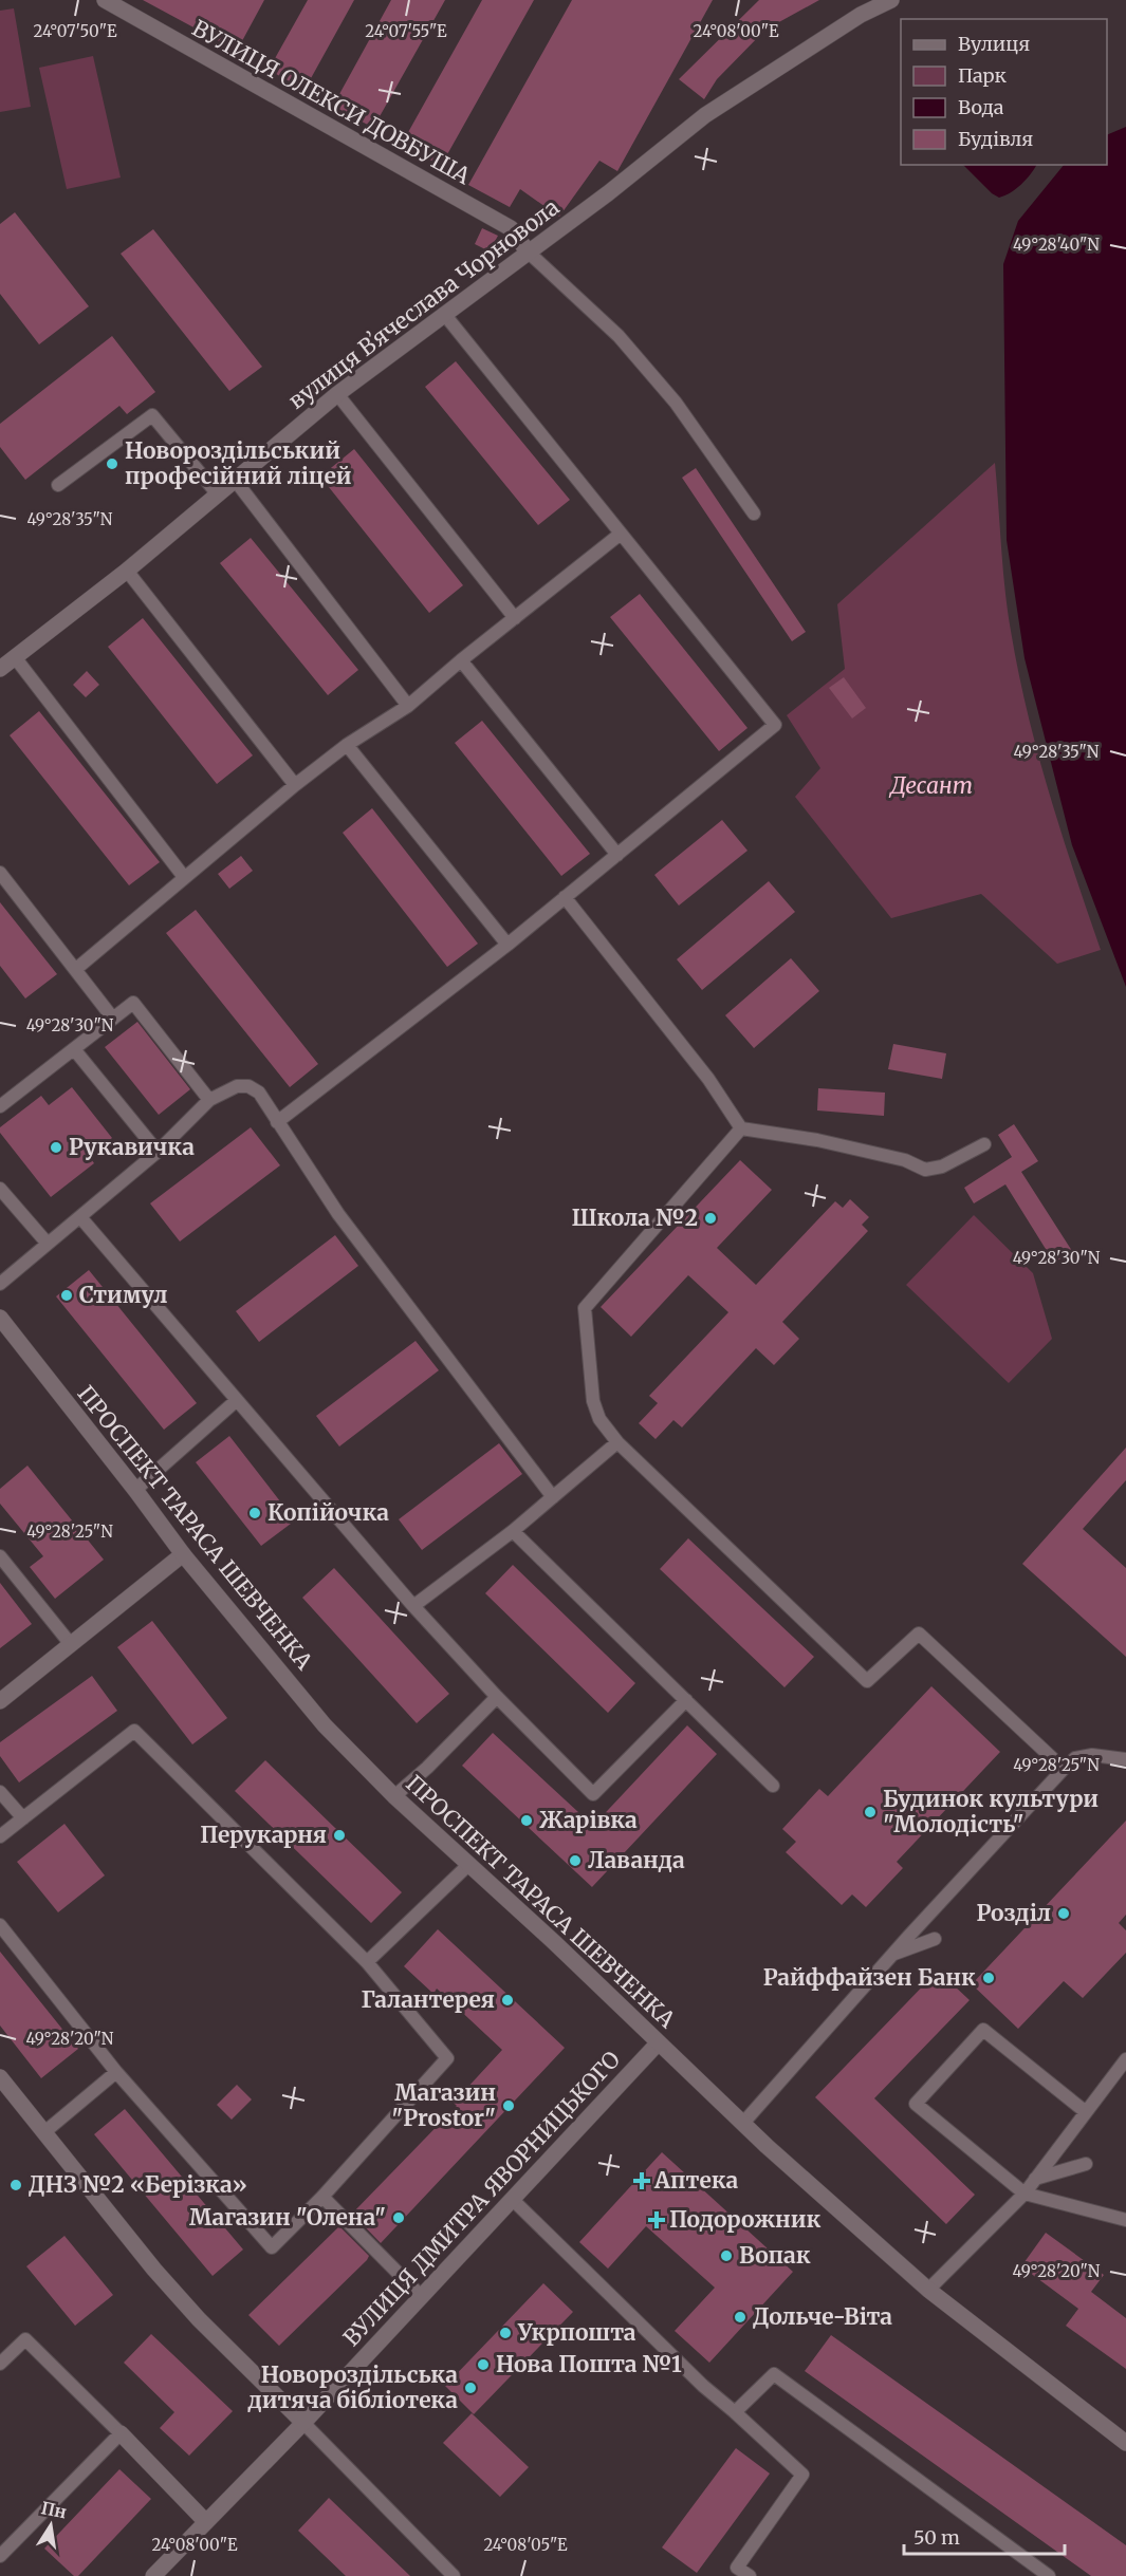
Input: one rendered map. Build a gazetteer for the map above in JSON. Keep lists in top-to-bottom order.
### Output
{
  "streets": {
    "street": [
      "ВУЛИЦЯ ОЛЕКСИ ДОВБУША",
      "вулиця Вʼячеслава Чорновола",
      "ПРОСПЕКТ ТАРАСА ШЕВЧЕНКА",
      "ВУЛИЦЯ ДМИТРА ЯВОРНИЦЬКОГО"
    ]
  },
  "crossings": [
    ["ВУЛИЦЯ ОЛЕКСИ ДОВБУША", "вулиця Вʼячеслава Чорновола"],
    ["ПРОСПЕКТ ТАРАСА ШЕВЧЕНКА", "ВУЛИЦЯ ДМИТРА ЯВОРНИЦЬКОГО"]
  ],
  "parks": ["Десант"],
  "places": {
    "other": [
      "Новороздільський професійний ліцей",
      "Рукавичка",
      "Школа №2",
      "Стимул",
      "Копійочка",
      "Будинок культури \"Молодість\"",
      "Жарівка",
      "Перукарня",
      "Лаванда",
      "Розділ",
      "Райффайзен Банк",
      "Галантерея",
      "Магазин \"Prostor\"",
      "ДНЗ №2 «Берізка»",
      "Магазин \"Олена\"",
      "Вопак",
      "Дольче-Віта",
      "Укрпошта",
      "Нова Пошта №1",
      "Новороздільська дитяча бібліотека"
    ],
    "health": ["Аптека", "Подорожник"]
  },
  "legend": [
    "Вулиця",
    "Парк",
    "Вода",
    "Будівля"
  ],
  "scale_bar": "50 m",
  "north": "top",
  "coordinates": [
    "24°07'50\"E",
    "24°07'55\"E",
    "24°08'00\"E",
    "49°28'40\"N",
    "49°28'35\"N",
    "49°28'30\"N",
    "49°28'25\"N",
    "49°28'20\"N",
    "24°08'05\"E"
  ]
}
